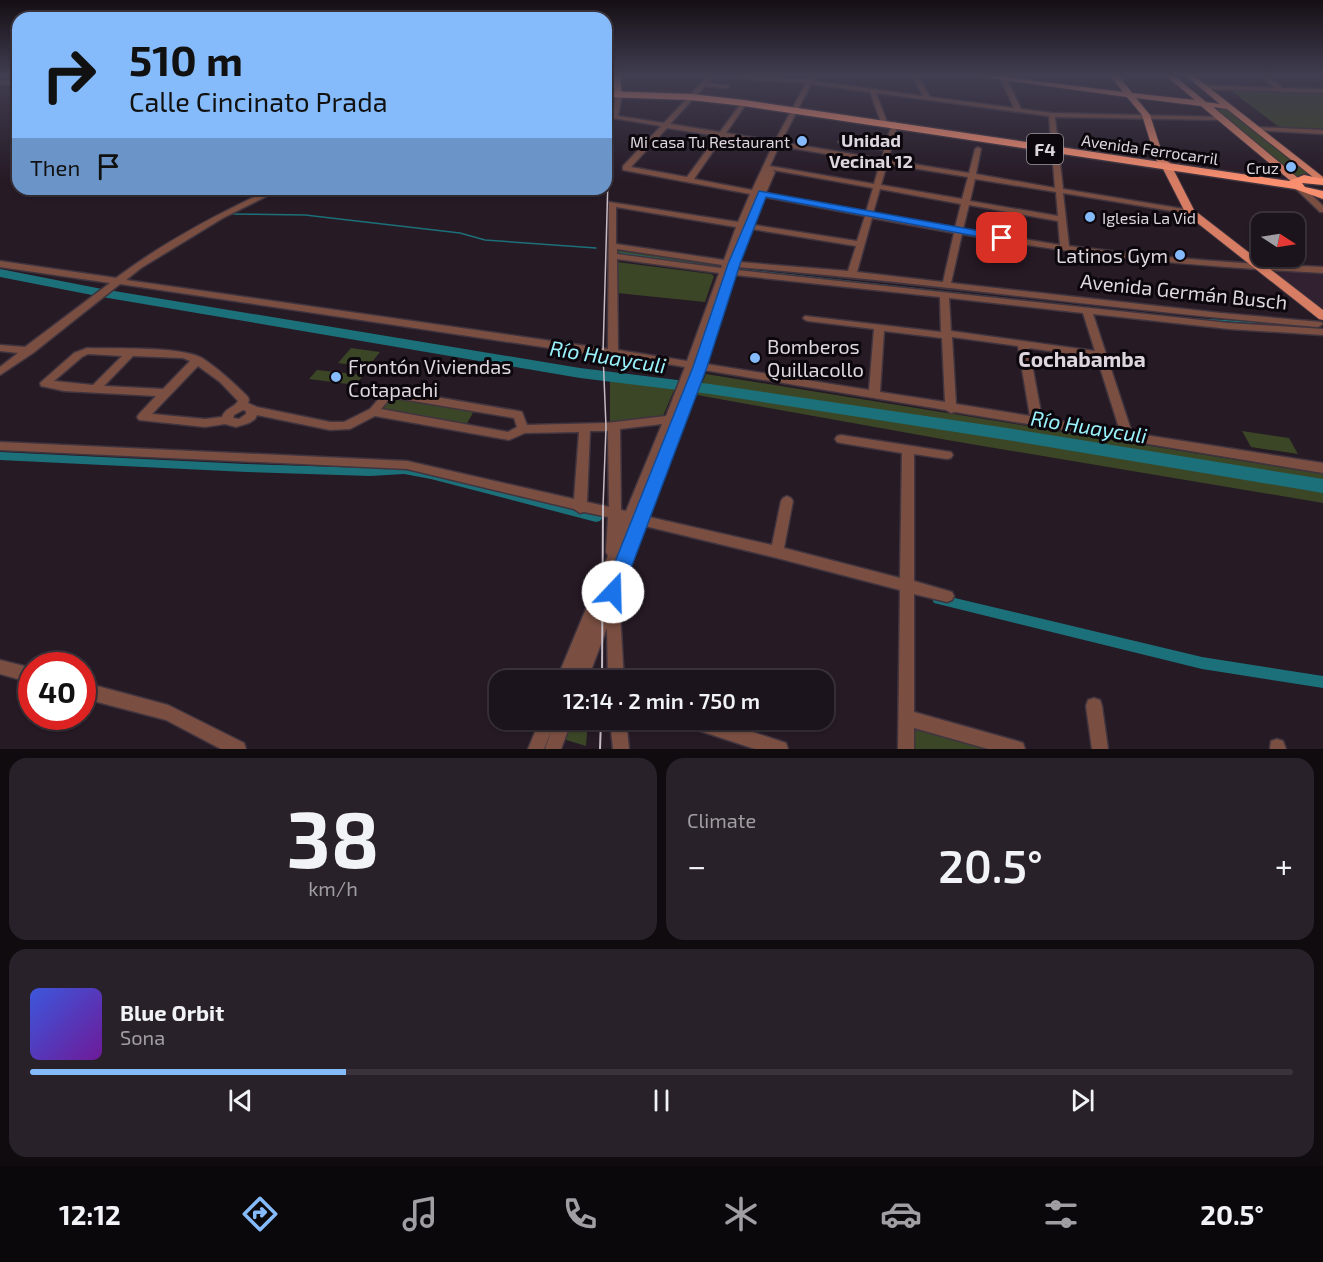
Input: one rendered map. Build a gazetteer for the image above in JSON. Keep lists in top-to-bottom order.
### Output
{
  "streets": {
    "highway": ["F4", "Avenida Ferrocarril"],
    "street": ["Avenida Germán Busch"]
  },
  "crossings": [
    ["F4", "Avenida Ferrocarril"]
  ],
  "districts": ["Unidad Vecinal 12", "Cochabamba"],
  "water": ["Río Huayculi"],
  "places": [
    "Mi casa Tu Restaurant",
    "Cruz",
    "Iglesia La Vid",
    "Latinos Gym",
    "Bomberos Quillacollo",
    "Frontón Viviendas Cotapachi"
  ],
  "north": "right",
  "page": {
    "turn": ["510 m", "Calle Cincinato Prada"],
    "then": "Then",
    "limit": "40",
    "trip": "12:14 · 2 min · 750 m",
    "tile": [
      ["38", "km/h"],
      "Climate"
    ],
    "heat": ["−", "20.5°", "+"],
    "song": ["Blue Orbit", "Sona"],
    "tabs": ["12:12", "20.5°"]
  }
}
